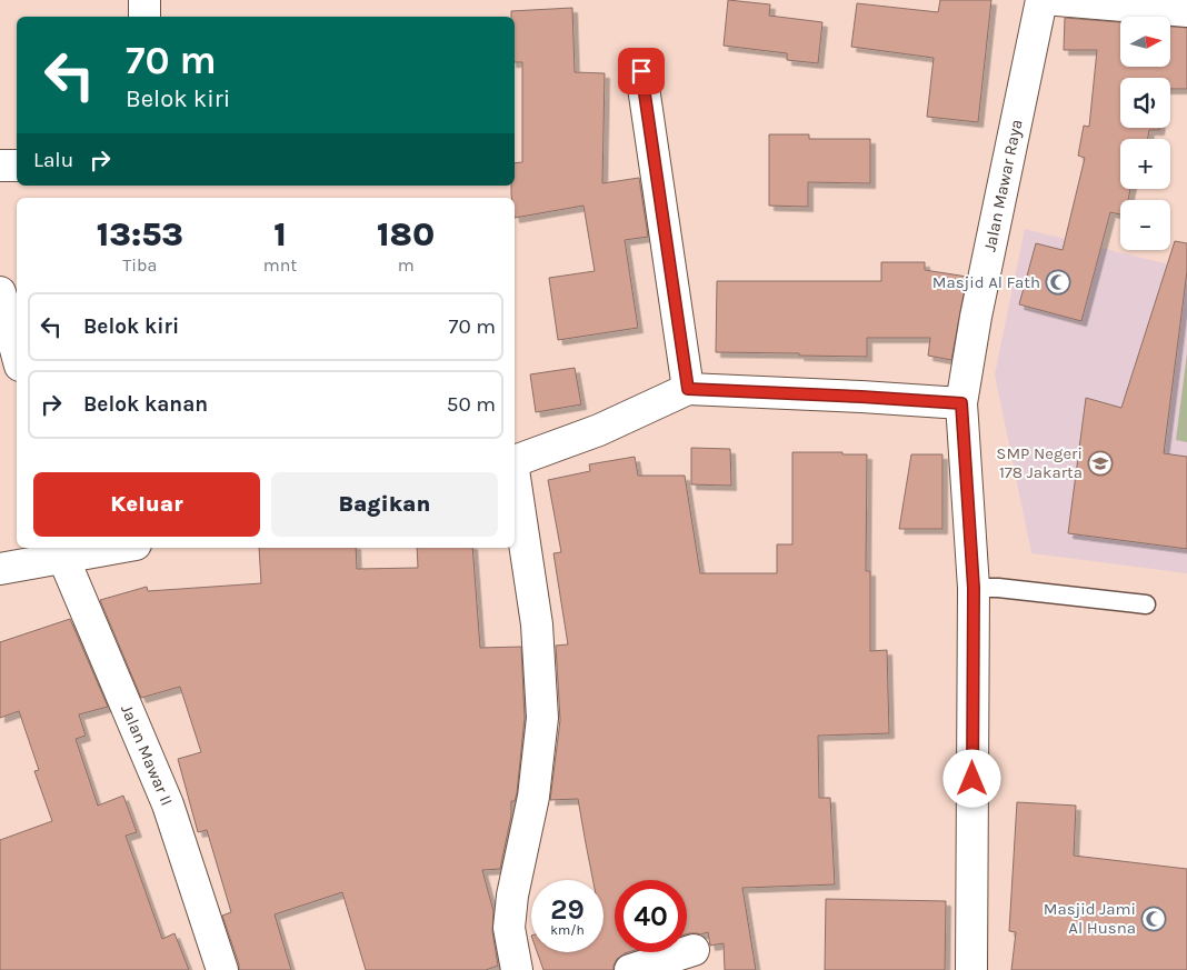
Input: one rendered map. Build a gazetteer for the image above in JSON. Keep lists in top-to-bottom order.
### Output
{
  "streets": {
    "street": ["Jalan Mawar Raya", "Jalan Mawar II"]
  },
  "places": {
    "mosque": ["Masjid Al Fath", "Masjid Jami Al Husna"],
    "school or university": ["SMP Negeri 178 Jakarta"]
  },
  "north": "right",
  "page": {
    "map_buttons": ["+", "−"],
    "turn": ["70 m", "Belok kiri"],
    "then": "Lalu",
    "eta": [
      "13:53",
      "Tiba",
      "1",
      "mnt",
      "180",
      "m"
    ],
    "list": [
      {
        "name": "Belok kiri",
        "value": "70 m"
      },
      {
        "name": "Belok kanan",
        "value": "50 m"
      }
    ],
    "buttons": ["Keluar", "Bagikan"],
    "speed": "29 km/h",
    "limit": "40"
  }
}
